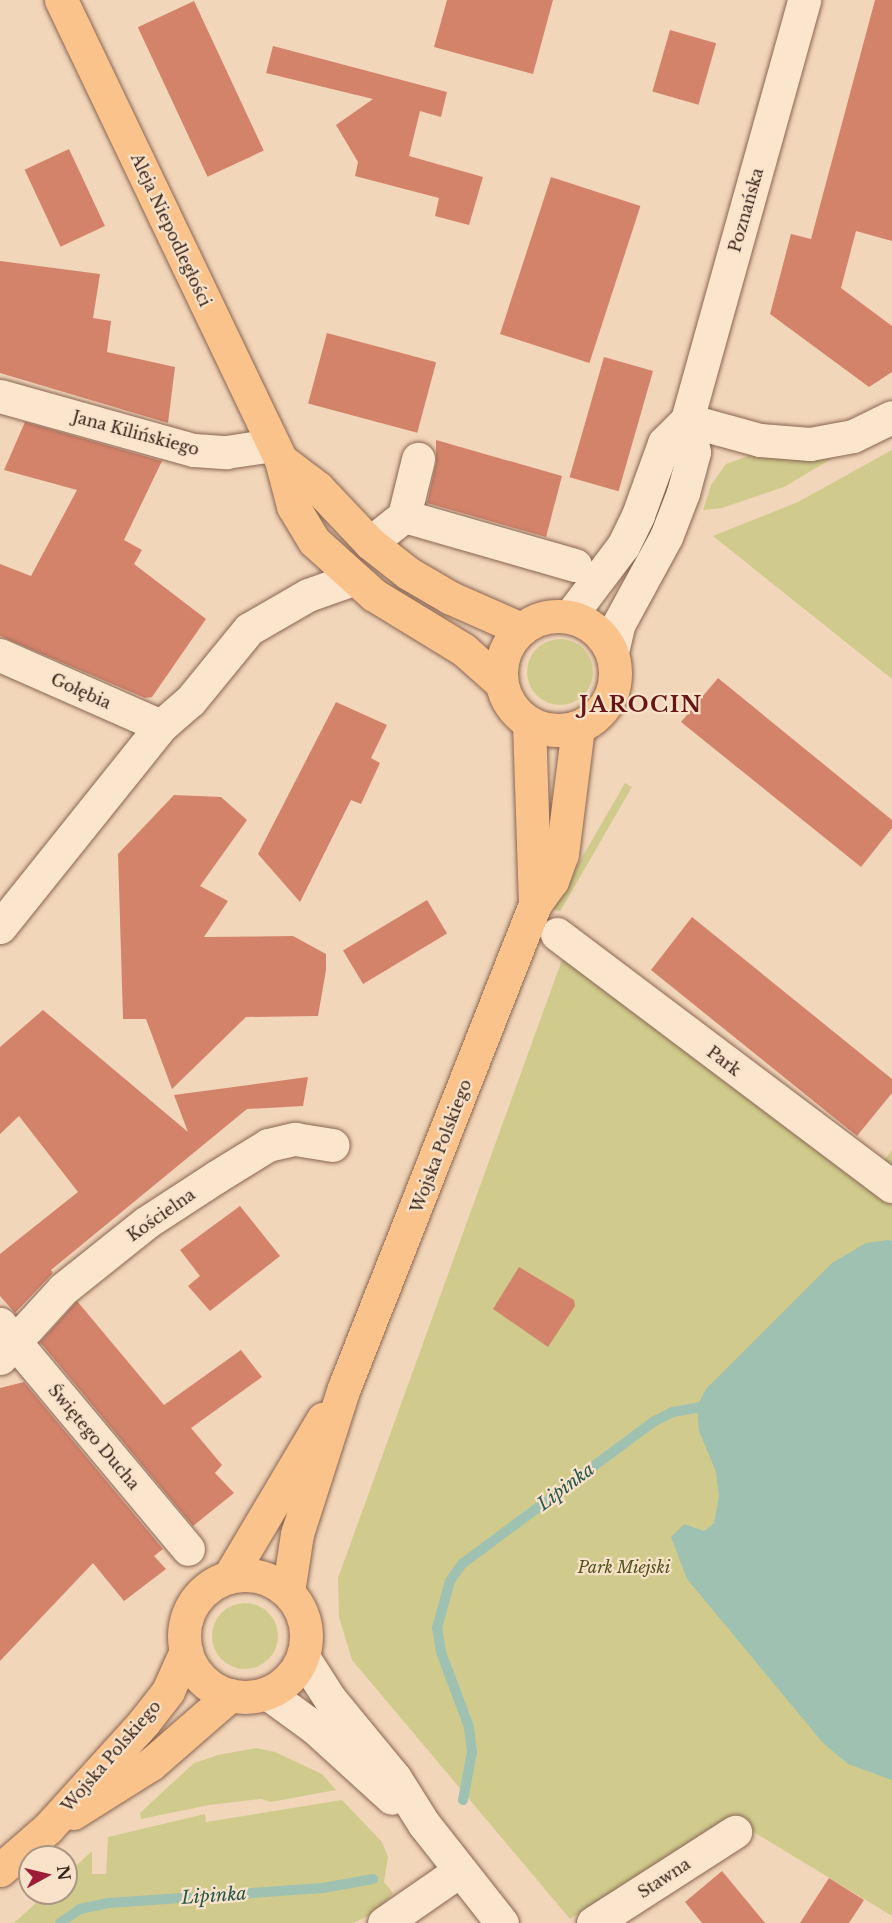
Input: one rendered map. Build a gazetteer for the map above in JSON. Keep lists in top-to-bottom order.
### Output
{
  "streets": {
    "main road": ["Aleja Niepodległości", "Wojska Polskiego"],
    "street": [
      "Poznańska",
      "Jana Kilińskiego",
      "Gołębia",
      "Park",
      "Kościelna",
      "Świętego Ducha",
      "Stawna"
    ]
  },
  "crossings": [
    ["Poznańska", "Aleja Niepodległości"],
    ["Poznańska", "Wojska Polskiego"],
    ["Aleja Niepodległości", "Jana Kilińskiego"],
    ["Aleja Niepodległości", "Wojska Polskiego"],
    ["Kościelna", "Świętego Ducha"]
  ],
  "districts": ["JAROCIN"],
  "water": ["Lipinka"],
  "parks": ["Park Miejski"],
  "north": "right"
}
